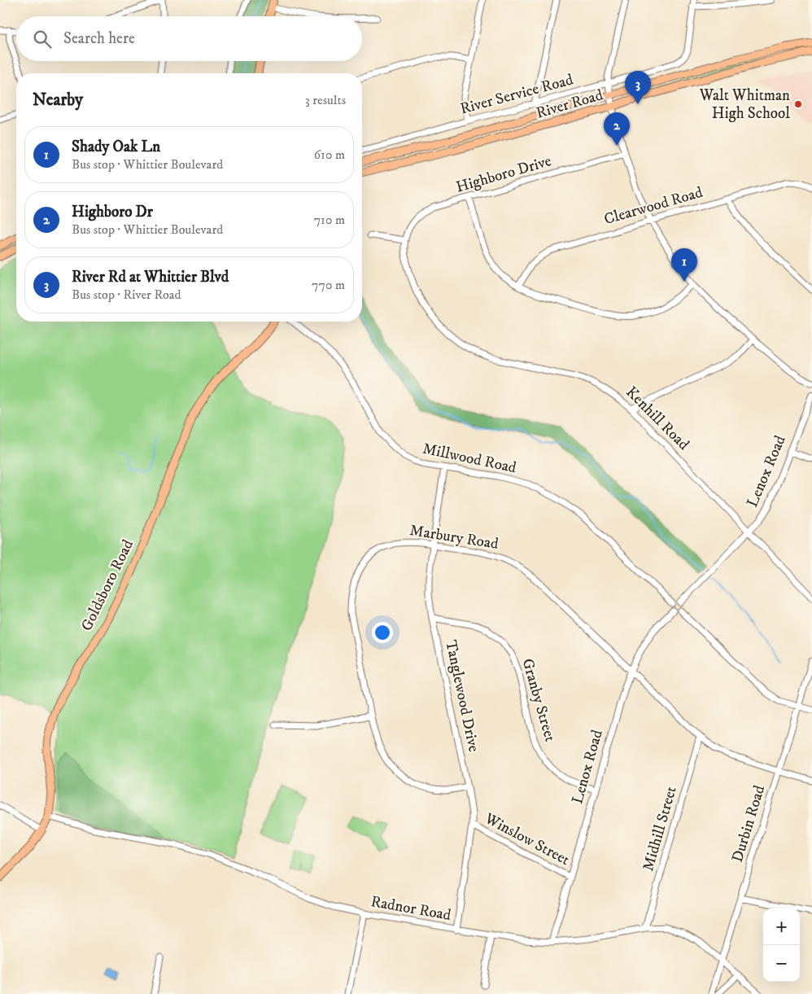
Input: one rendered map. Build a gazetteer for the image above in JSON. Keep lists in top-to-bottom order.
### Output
{
  "streets": {
    "main road": ["River Road", "Goldsboro Road"],
    "street": [
      "River Service Road",
      "Highboro Drive",
      "Clearwood Road",
      "Kenhill Road",
      "Millwood Road",
      "Lenox Road",
      "Marbury Road",
      "Tanglewood Drive",
      "Granby Street",
      "Durbin Road",
      "Midhill Street",
      "Winslow Street",
      "Radnor Road"
    ]
  },
  "crossings": [
    ["Highboro Drive", "Kenhill Road"],
    ["Kenhill Road", "Lenox Road"],
    ["Millwood Road", "Lenox Road"],
    ["Millwood Road", "Tanglewood Drive"],
    ["Lenox Road", "Marbury Road"],
    ["Lenox Road", "Granby Street"],
    ["Lenox Road", "Winslow Street"],
    ["Lenox Road", "Radnor Road"],
    ["Marbury Road", "Tanglewood Drive"],
    ["Marbury Road", "Durbin Road"],
    ["Marbury Road", "Midhill Street"],
    ["Goldsboro Road", "Radnor Road"],
    ["Tanglewood Drive", "Granby Street"],
    ["Tanglewood Drive", "Winslow Street"],
    ["Tanglewood Drive", "Radnor Road"],
    ["Durbin Road", "Radnor Road"],
    ["Midhill Street", "Radnor Road"]
  ],
  "places": ["Walt Whitman High School"],
  "page": {
    "search": "Search here",
    "pins": ["3", "2", "1"],
    "heading": ["Nearby", "3 results"],
    "list": [
      {
        "mark": "1",
        "name": "Shady Oak Ln",
        "note": "Bus stop · Whittier Boulevard",
        "value": "610 m"
      },
      {
        "mark": "2",
        "name": "Highboro Dr",
        "note": "Bus stop · Whittier Boulevard",
        "value": "710 m"
      },
      {
        "mark": "3",
        "name": "River Rd at Whittier Blvd",
        "note": "Bus stop · River Road",
        "value": "770 m"
      }
    ],
    "map_buttons": ["+", "−"]
  }
}
